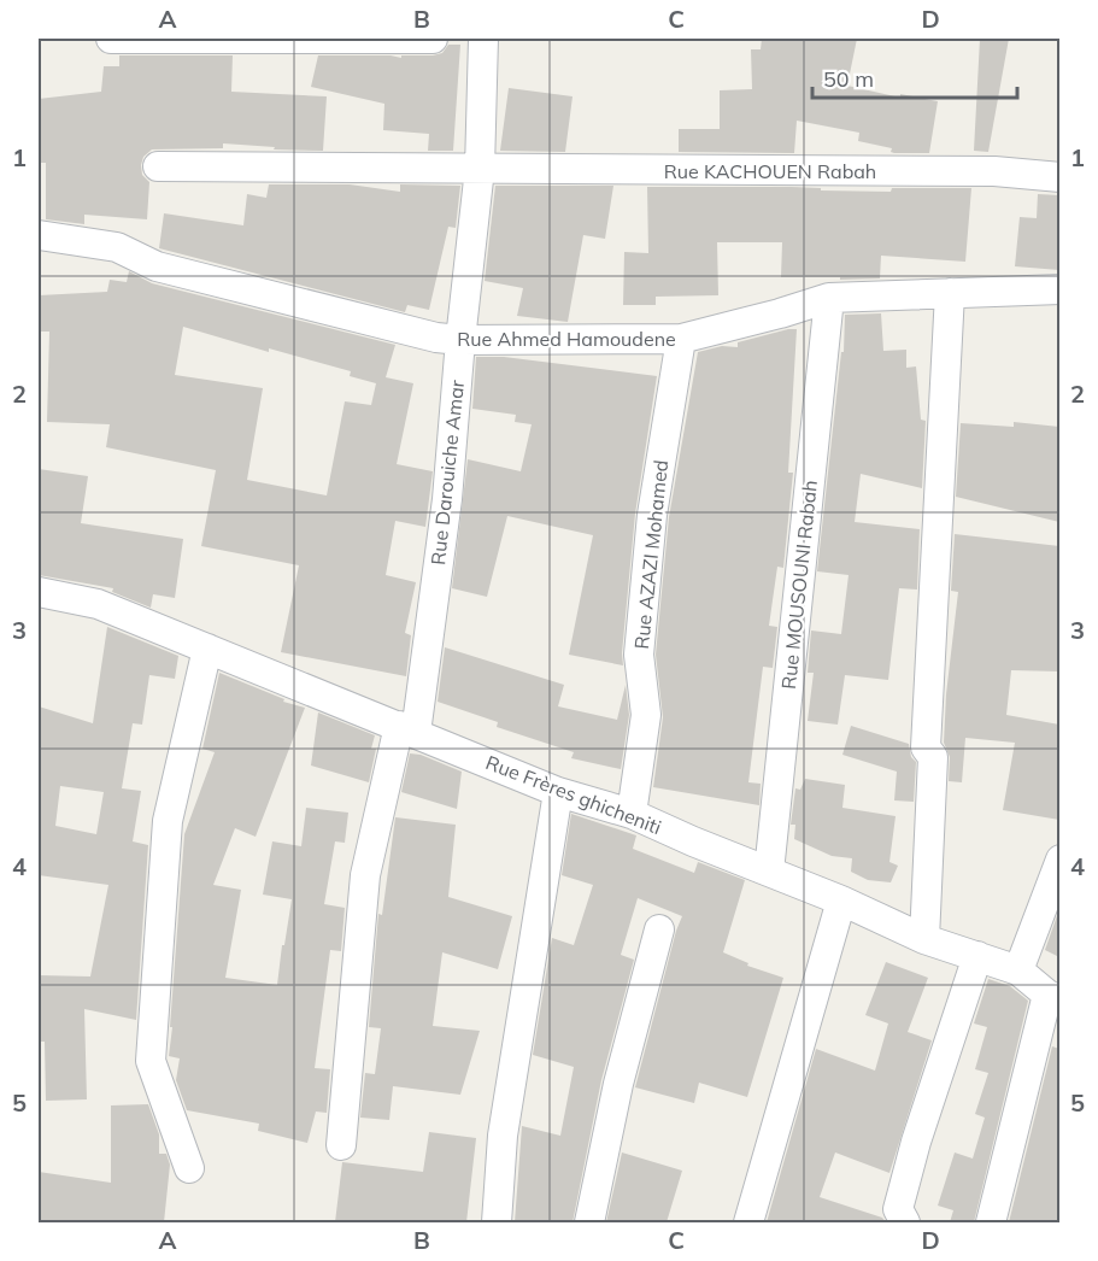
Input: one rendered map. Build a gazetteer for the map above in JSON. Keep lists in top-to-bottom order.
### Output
{
  "streets": {
    "street": [
      "Rue KACHOUEN Rabah",
      "Rue Ahmed Hamoudene",
      "Rue Darouiche Amar",
      "Rue AZAZI Mohamed",
      "Rue MOUSOUNI Rabah",
      "Rue Frères ghicheniti"
    ]
  },
  "crossings": [
    ["Rue KACHOUEN Rabah", "Rue Darouiche Amar"],
    ["Rue Ahmed Hamoudene", "Rue Darouiche Amar"],
    ["Rue Ahmed Hamoudene", "Rue AZAZI Mohamed"],
    ["Rue Ahmed Hamoudene", "Rue MOUSOUNI Rabah"],
    ["Rue Darouiche Amar", "Rue Frères ghicheniti"],
    ["Rue AZAZI Mohamed", "Rue Frères ghicheniti"],
    ["Rue MOUSOUNI Rabah", "Rue Frères ghicheniti"]
  ],
  "scale_bar": "50 m",
  "grid": {
    "columns": [
      "A",
      "B",
      "C",
      "D"
    ],
    "rows": [
      "1",
      "2",
      "3",
      "4",
      "5"
    ]
  }
}
